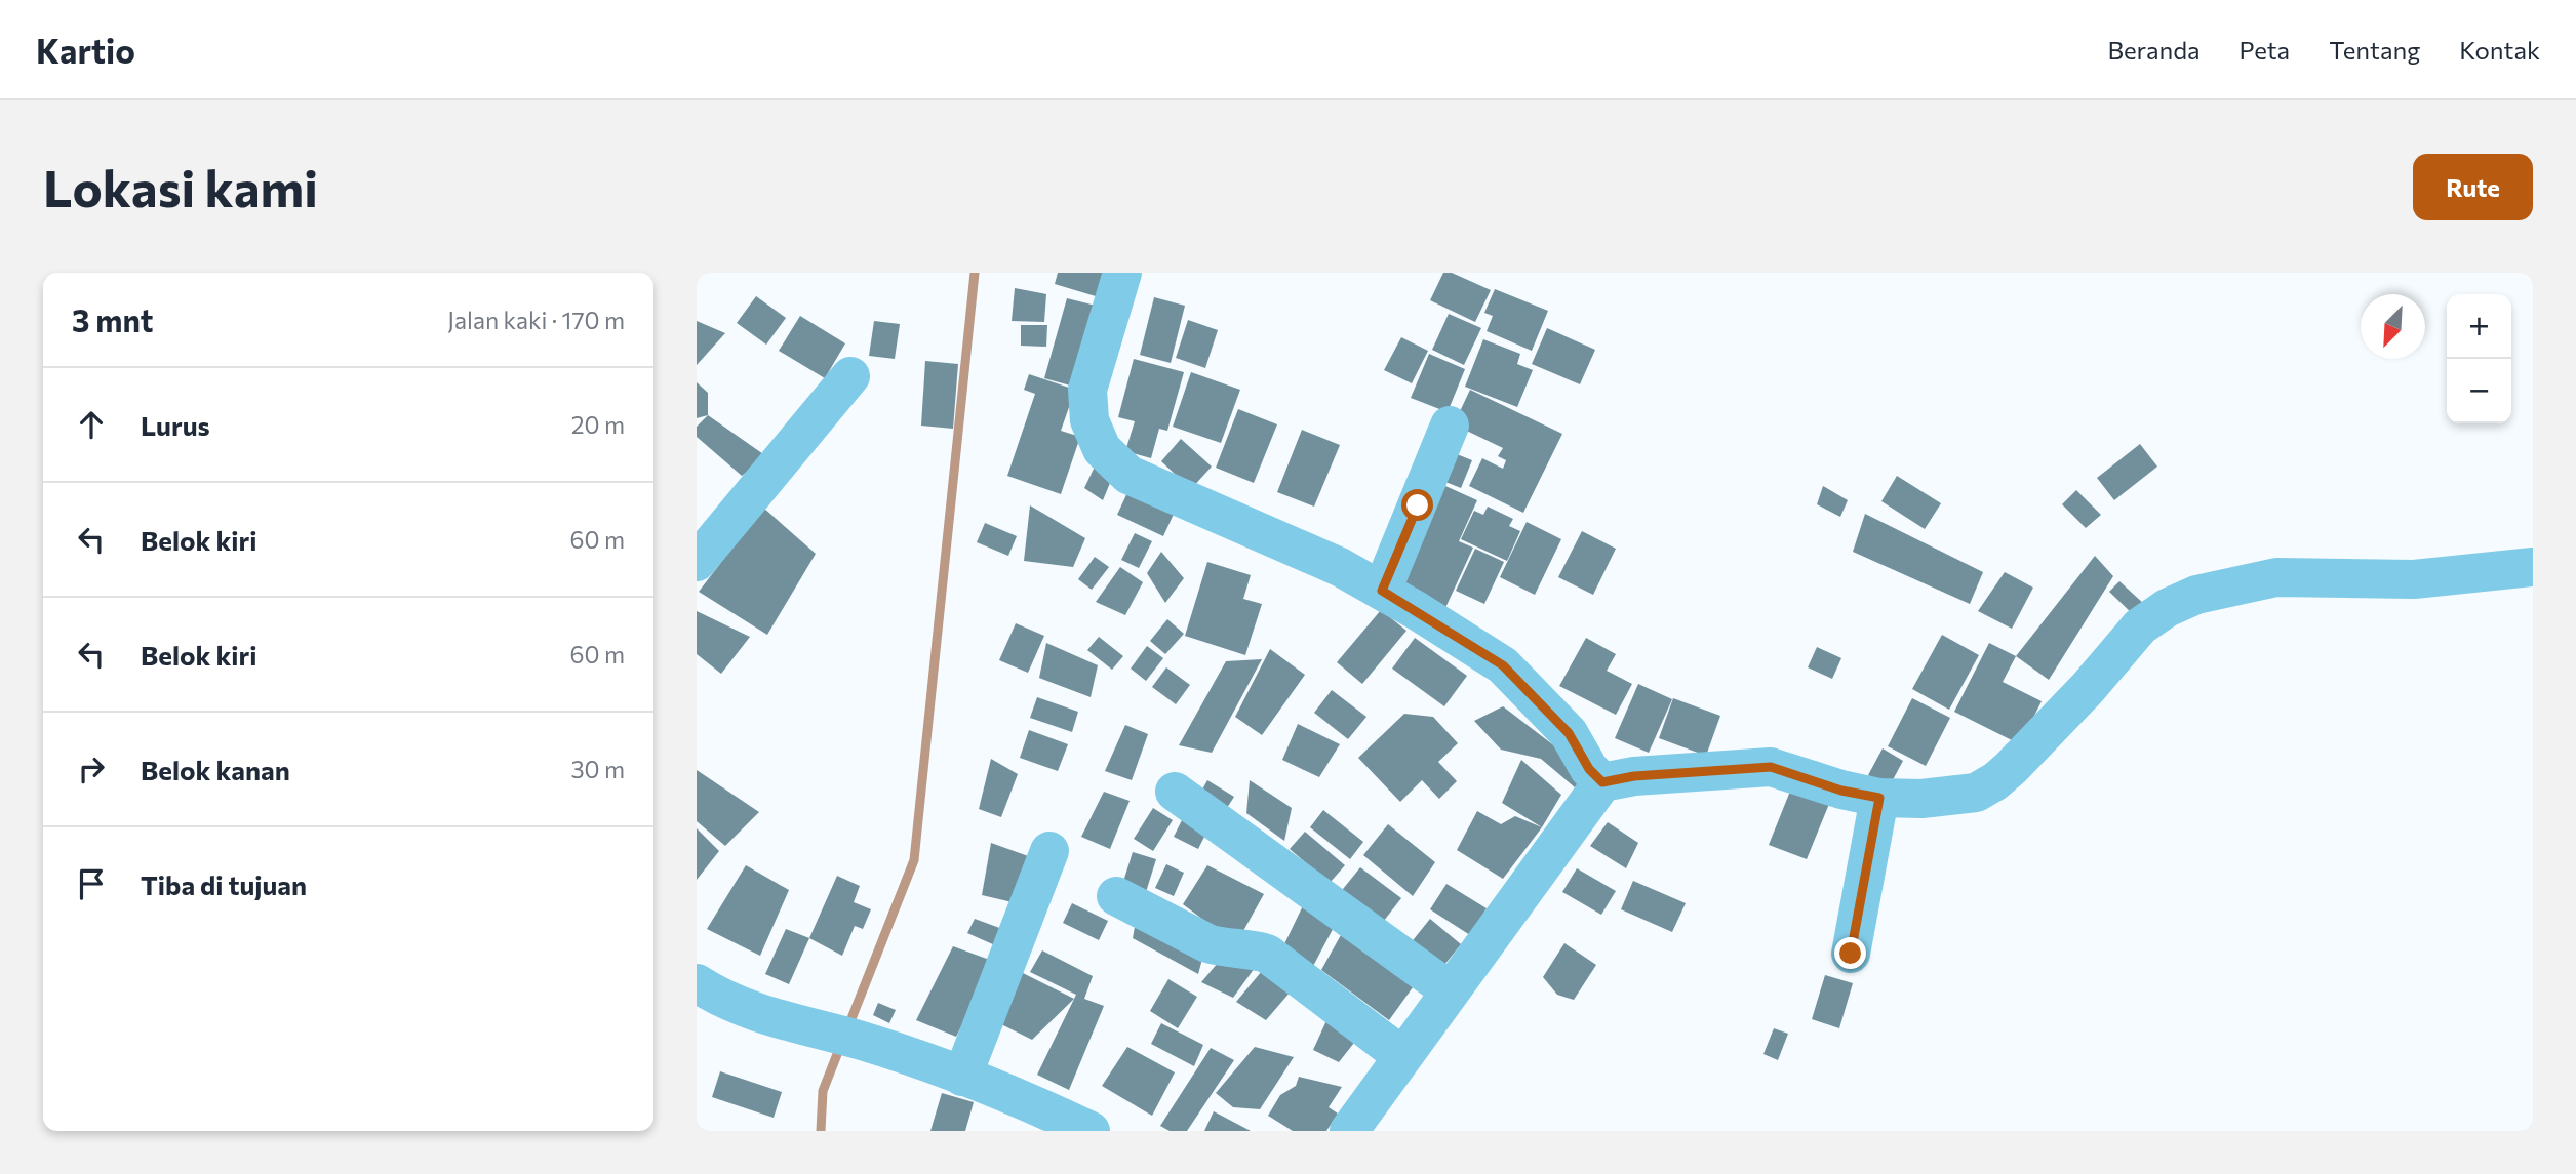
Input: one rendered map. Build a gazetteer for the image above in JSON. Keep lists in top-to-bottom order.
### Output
{
  "north": "bottom left",
  "page": {
    "header": "Kartio",
    "nav": [
      "Beranda",
      "Peta",
      "Tentang",
      "Kontak"
    ],
    "buttons": "Rute",
    "title": "Lokasi kami",
    "heading": ["3 mnt", "Jalan kaki · 170 m"],
    "map_buttons": ["+", "−"],
    "list": [
      ["Lurus", "20 m"],
      ["Belok kiri", "60 m"],
      ["Belok kiri", "60 m"],
      ["Belok kanan", "30 m"],
      "Tiba di tujuan"
    ]
  }
}
